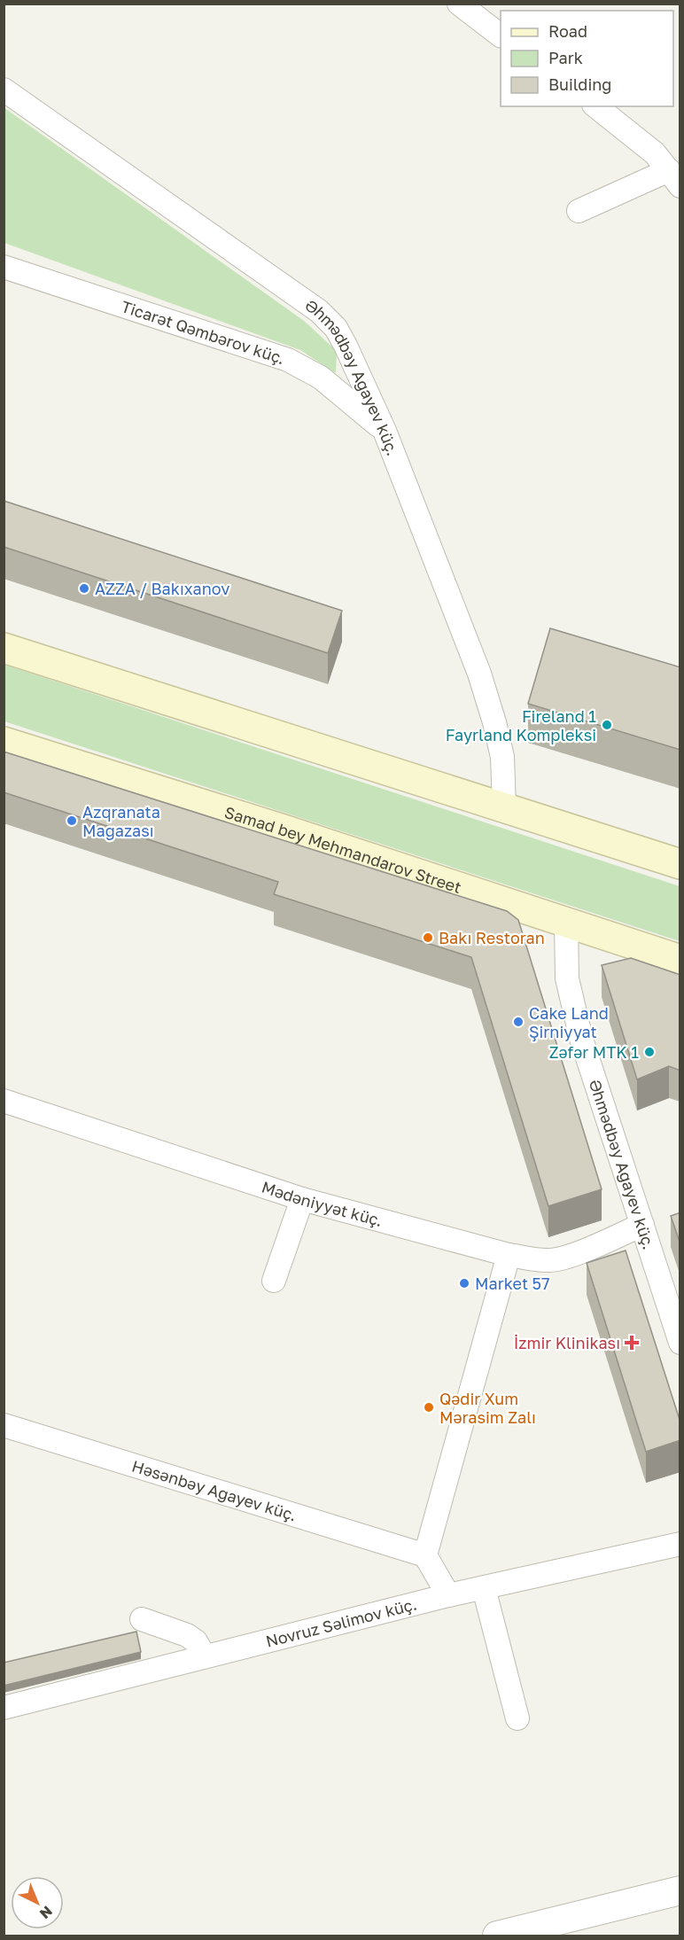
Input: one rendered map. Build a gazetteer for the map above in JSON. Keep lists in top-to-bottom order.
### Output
{
  "streets": {
    "main road": ["Samad bey Mehmandarov Street"],
    "street": [
      "Ticarət Qəmbərov küç.",
      "Əhmədbəy Ağayev küç.",
      "Mədəniyyət küç.",
      "Həsənbəy Ağayev küç.",
      "Novruz Səlimov küç."
    ]
  },
  "crossings": [
    ["Ticarət Qəmbərov küç.", "Əhmədbəy Ağayev küç."],
    ["Əhmədbəy Ağayev küç.", "Samad bey Mehmandarov Street"],
    ["Əhmədbəy Ağayev küç.", "Mədəniyyət küç."]
  ],
  "places": {
    "other": [
      "AZZA / Bakıxanov",
      "Fireland 1 Fayrland Kompleksi",
      "Azqranata Mağazası",
      "Bakı Restoran",
      "Cake Land Şirniyyat",
      "Zəfər MTK 1",
      "Market 57",
      "Qədir Xum Mərasim Zalı"
    ],
    "health": ["İzmir Klinikası"]
  },
  "legend": ["Road", "Park", "Building"],
  "north": "bottom right"
}
